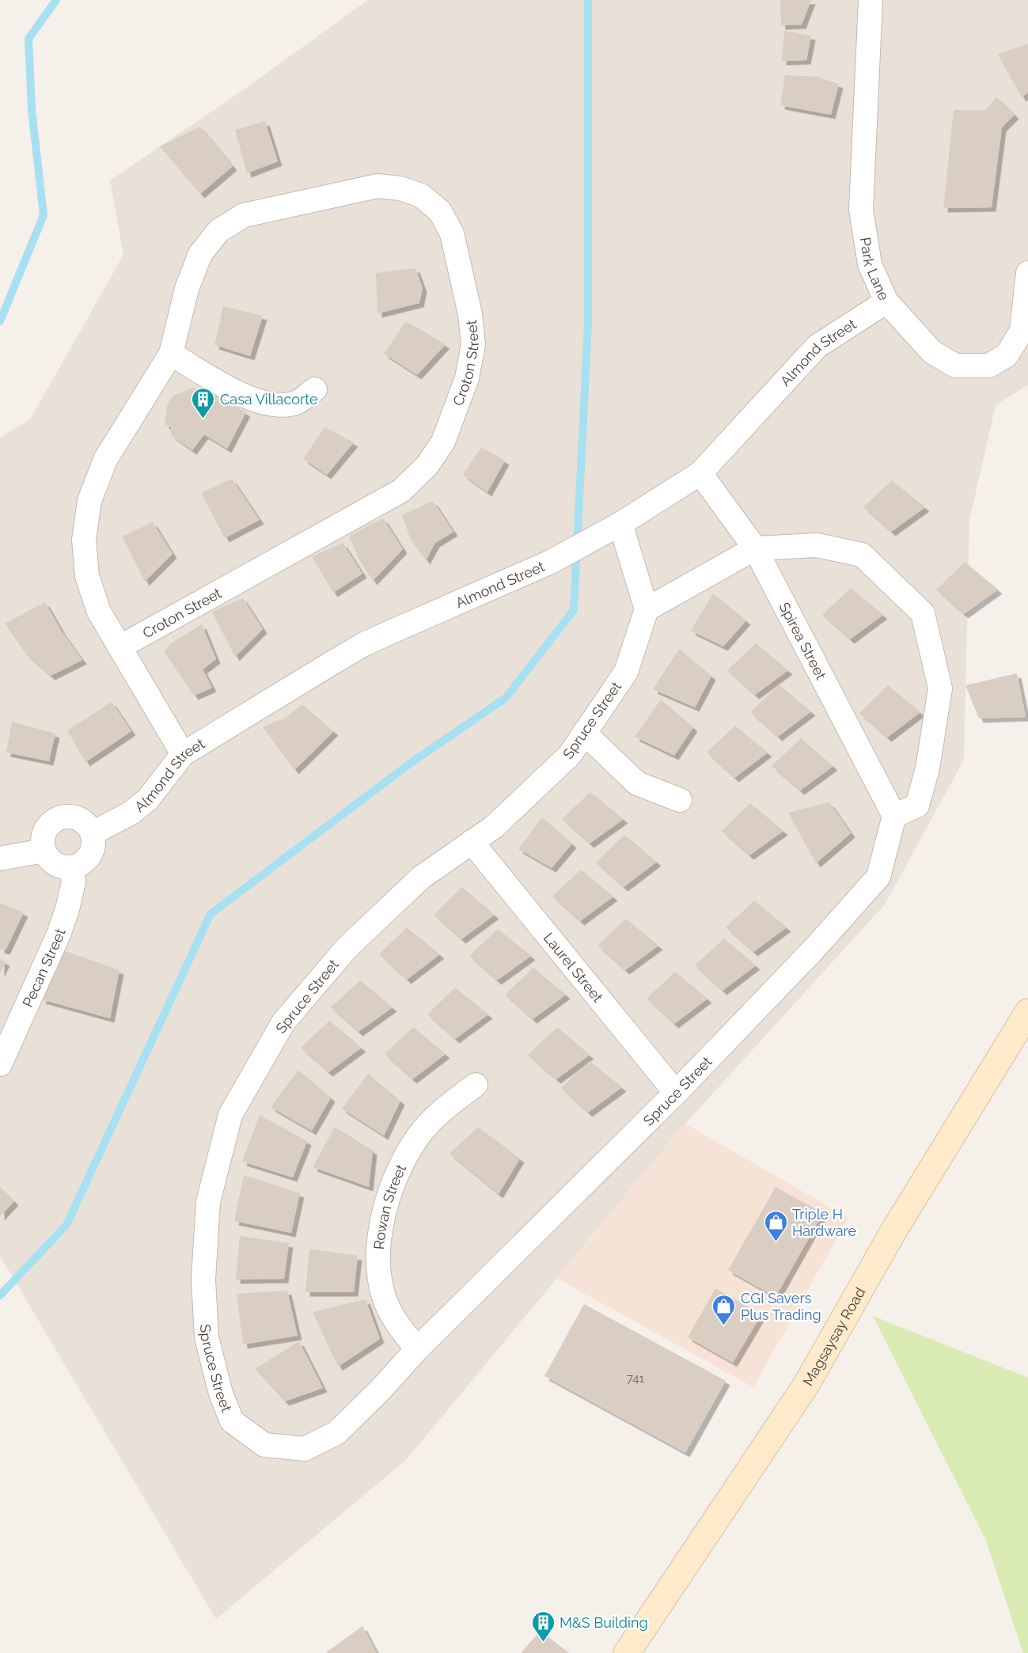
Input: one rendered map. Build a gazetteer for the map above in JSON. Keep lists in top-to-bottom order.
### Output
{
  "streets": {
    "main road": ["Magsaysay Road"],
    "street": [
      "Park Lane",
      "Almond Street",
      "Croton Street",
      "Spirea Street",
      "Spruce Street",
      "Pecan Street",
      "Laurel Street",
      "Rowan Street"
    ]
  },
  "crossings": [
    ["Park Lane", "Almond Street"],
    ["Almond Street", "Croton Street"],
    ["Almond Street", "Spirea Street"],
    ["Almond Street", "Pecan Street"],
    ["Spirea Street", "Spruce Street"],
    ["Spruce Street", "Laurel Street"],
    ["Spruce Street", "Rowan Street"]
  ],
  "places": {
    "building": ["Casa Villacorte", "M&S Building"],
    "shop": ["Triple H Hardware", "CGI Savers Plus Trading"]
  },
  "house_numbers": ["741"]
}
